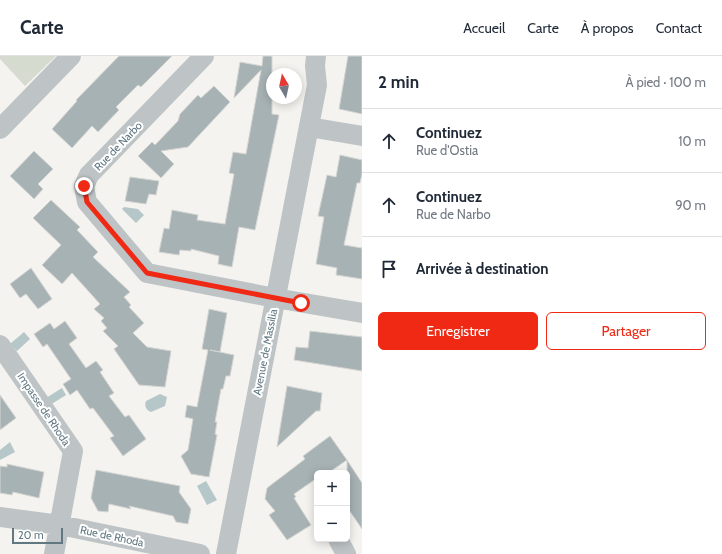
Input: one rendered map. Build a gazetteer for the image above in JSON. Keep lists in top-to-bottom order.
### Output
{
  "streets": {
    "street": [
      "Rue de Narbo",
      "Avenue de Massilia",
      "Impasse de Rhoda",
      "Rue de Rhoda"
    ]
  },
  "crossings": [
    ["Rue de Narbo", "Avenue de Massilia"],
    ["Impasse de Rhoda", "Rue de Rhoda"]
  ],
  "scale_bar": "20 m",
  "north": "top",
  "page": {
    "header": "Carte",
    "nav": [
      "Accueil",
      "Carte",
      "À propos",
      "Contact"
    ],
    "heading": ["2 min", "À pied · 100 m"],
    "list": [
      ["Continuez", "Rue d'Ostia", "10 m"],
      ["Continuez", "Rue de Narbo", "90 m"],
      "Arrivée à destination"
    ],
    "buttons": ["Enregistrer", "Partager"],
    "map_buttons": ["+", "−"],
    "scale": "20 m"
  }
}
